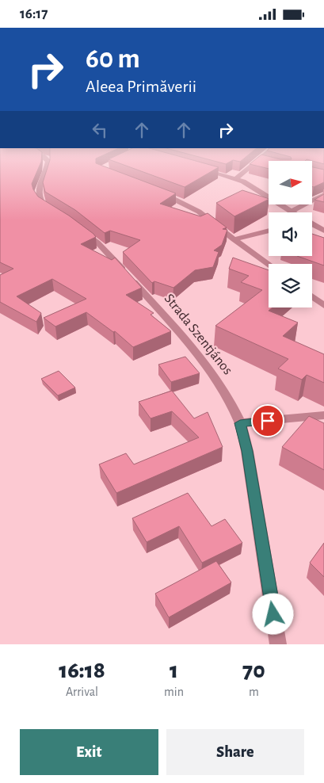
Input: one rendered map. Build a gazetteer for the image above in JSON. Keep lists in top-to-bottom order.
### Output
{
  "streets": {
    "street": ["Strada Szentjános"]
  },
  "north": "right",
  "page": {
    "status": "16:17",
    "turn": ["60 m", "Aleea Primăverii"],
    "eta": [
      "16:18",
      "Arrival",
      "1",
      "min",
      "70",
      "m"
    ],
    "buttons": ["Exit", "Share"]
  }
}
